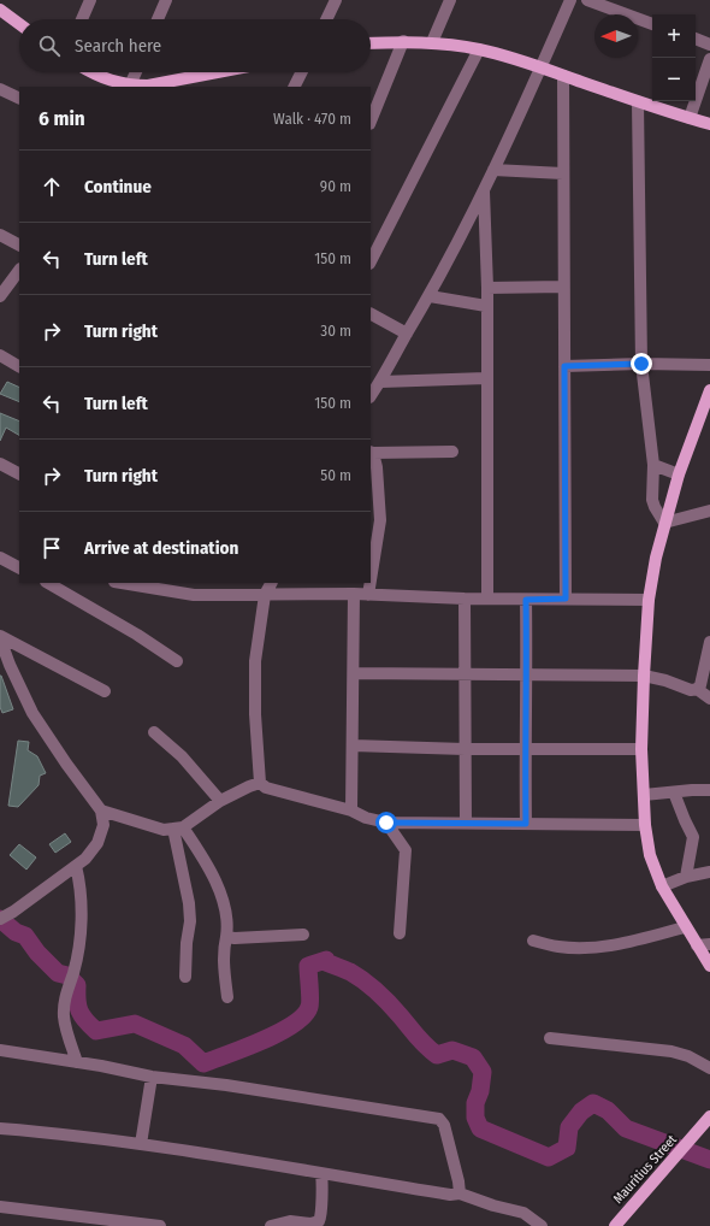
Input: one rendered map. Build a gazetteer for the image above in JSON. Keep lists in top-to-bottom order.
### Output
{
  "streets": {
    "main road": ["Mauritius Street"]
  },
  "north": "left",
  "page": {
    "map_buttons": ["+", "−"],
    "search": "Search here",
    "heading": ["6 min", "Walk · 470 m"],
    "list": [
      ["Continue", "90 m"],
      ["Turn left", "150 m"],
      ["Turn right", "30 m"],
      ["Turn left", "150 m"],
      ["Turn right", "50 m"],
      "Arrive at destination"
    ]
  }
}
